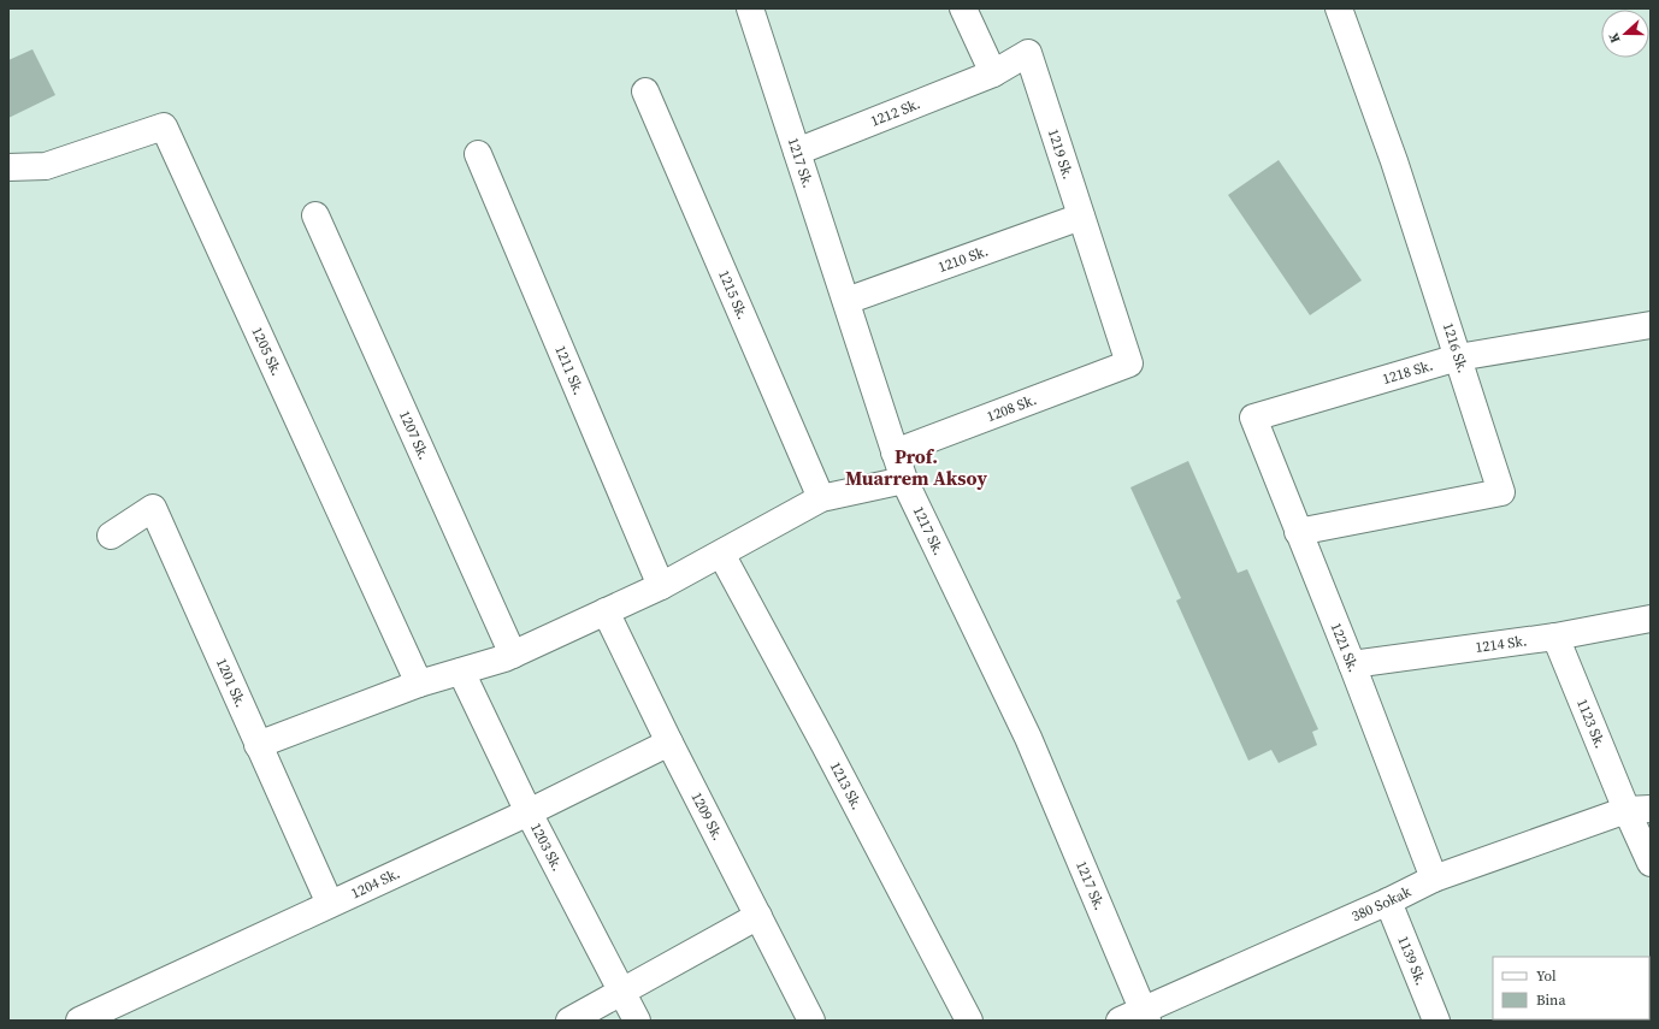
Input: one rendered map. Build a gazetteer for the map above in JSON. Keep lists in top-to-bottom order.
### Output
{
  "streets": {
    "street": [
      "1212 Sk.",
      "1219 Sk.",
      "1217 Sk.",
      "1210 Sk.",
      "1215 Sk.",
      "1216 Sk.",
      "1205 Sk.",
      "1211 Sk.",
      "1218 Sk.",
      "1208 Sk.",
      "1207 Sk.",
      "1214 Sk.",
      "1221 Sk.",
      "1201 Sk.",
      "1123 Sk.",
      "1213 Sk.",
      "1209 Sk.",
      "1203 Sk.",
      "1204 Sk.",
      "380 Sokak",
      "1139 Sk."
    ]
  },
  "crossings": [
    ["1212 Sk.", "1219 Sk."],
    ["1212 Sk.", "1217 Sk."],
    ["1219 Sk.", "1210 Sk."],
    ["1219 Sk.", "1208 Sk."],
    ["1217 Sk.", "1210 Sk."],
    ["1217 Sk.", "1208 Sk."],
    ["1217 Sk.", "380 Sokak"],
    ["1216 Sk.", "1218 Sk."],
    ["1216 Sk.", "1221 Sk."],
    ["1218 Sk.", "1221 Sk."],
    ["1214 Sk.", "1221 Sk."],
    ["1214 Sk.", "1123 Sk."],
    ["1221 Sk.", "380 Sokak"],
    ["1201 Sk.", "1204 Sk."],
    ["1123 Sk.", "380 Sokak"],
    ["1209 Sk.", "1204 Sk."],
    ["1203 Sk.", "1204 Sk."],
    ["380 Sokak", "1139 Sk."]
  ],
  "districts": ["Prof. Muarrem Aksoy"],
  "legend": ["Yol", "Bina"],
  "north": "left"
}
